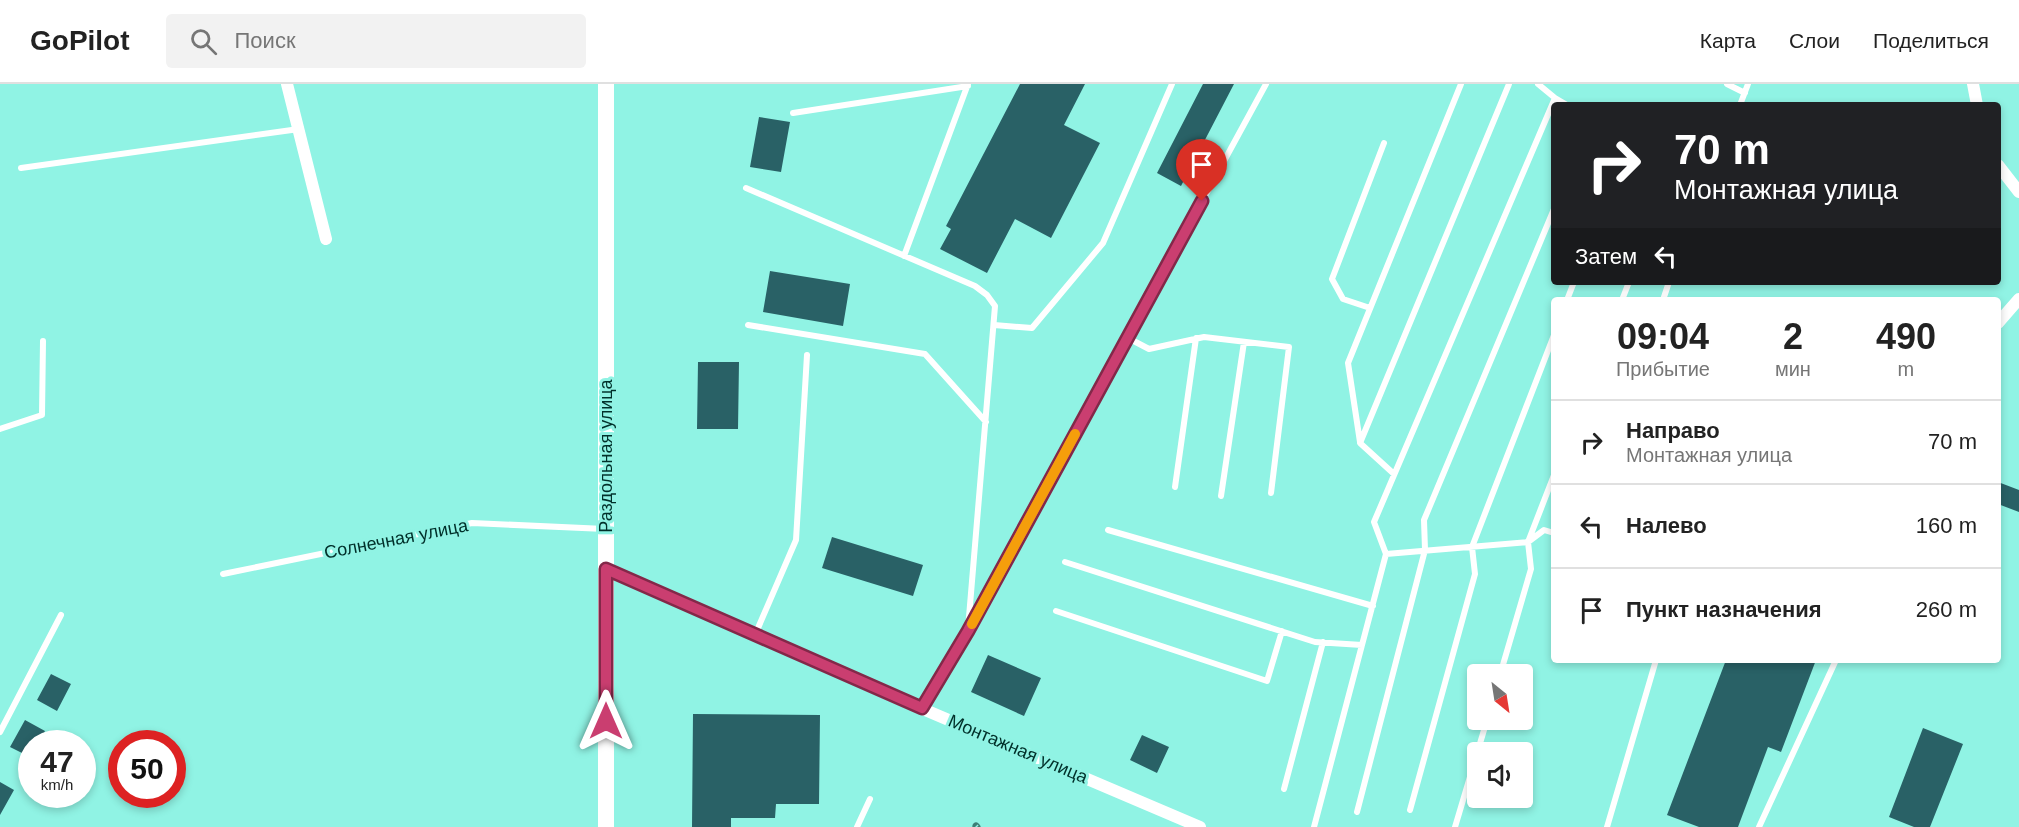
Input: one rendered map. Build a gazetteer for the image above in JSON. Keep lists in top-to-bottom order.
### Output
{
  "streets": {
    "main road": ["Раздольная улица"],
    "street": ["Монтажная улица"],
    "lane": ["Солнечная улица"]
  },
  "crossings": [
    ["Раздольная улица", "Солнечная улица"],
    ["Раздольная улица", "Монтажная улица"]
  ],
  "north": "bottom right",
  "page": {
    "header": "GoPilot",
    "search": "Поиск",
    "nav": ["Карта", "Слои", "Поделиться"],
    "turn": ["70 m", "Монтажная улица"],
    "then": "Затем",
    "eta": [
      "09:04",
      "Прибытие",
      "2",
      "мин",
      "490",
      "m"
    ],
    "list": [
      {
        "name": "Направо",
        "note": "Монтажная улица",
        "value": "70 m"
      },
      {
        "name": "Налево",
        "value": "160 m"
      },
      {
        "name": "Пункт назначения",
        "value": "260 m"
      }
    ],
    "speed": "47 km/h",
    "limit": "50"
  }
}
